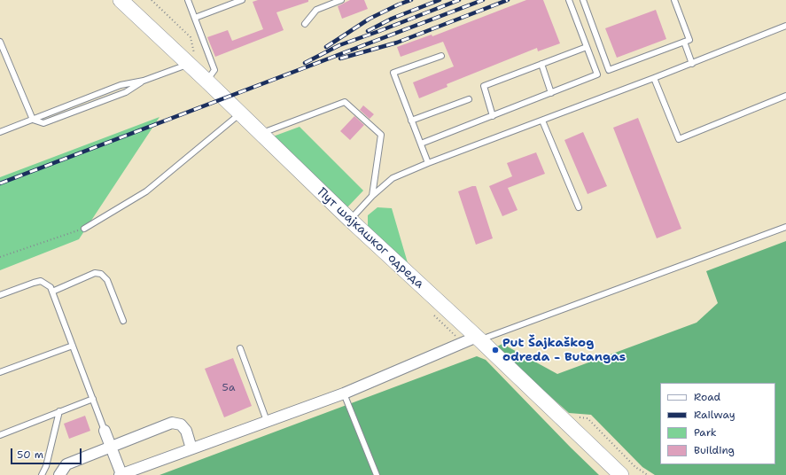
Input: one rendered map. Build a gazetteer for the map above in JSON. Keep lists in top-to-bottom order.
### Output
{
  "streets": {
    "street": ["Пут шајкашког одреда"]
  },
  "places": ["Put Šajkaškog odreda - Butangas"],
  "house_numbers": ["5a"],
  "legend": [
    "Road",
    "Railway",
    "Park",
    "Building"
  ],
  "scale_bar": "50 m"
}
